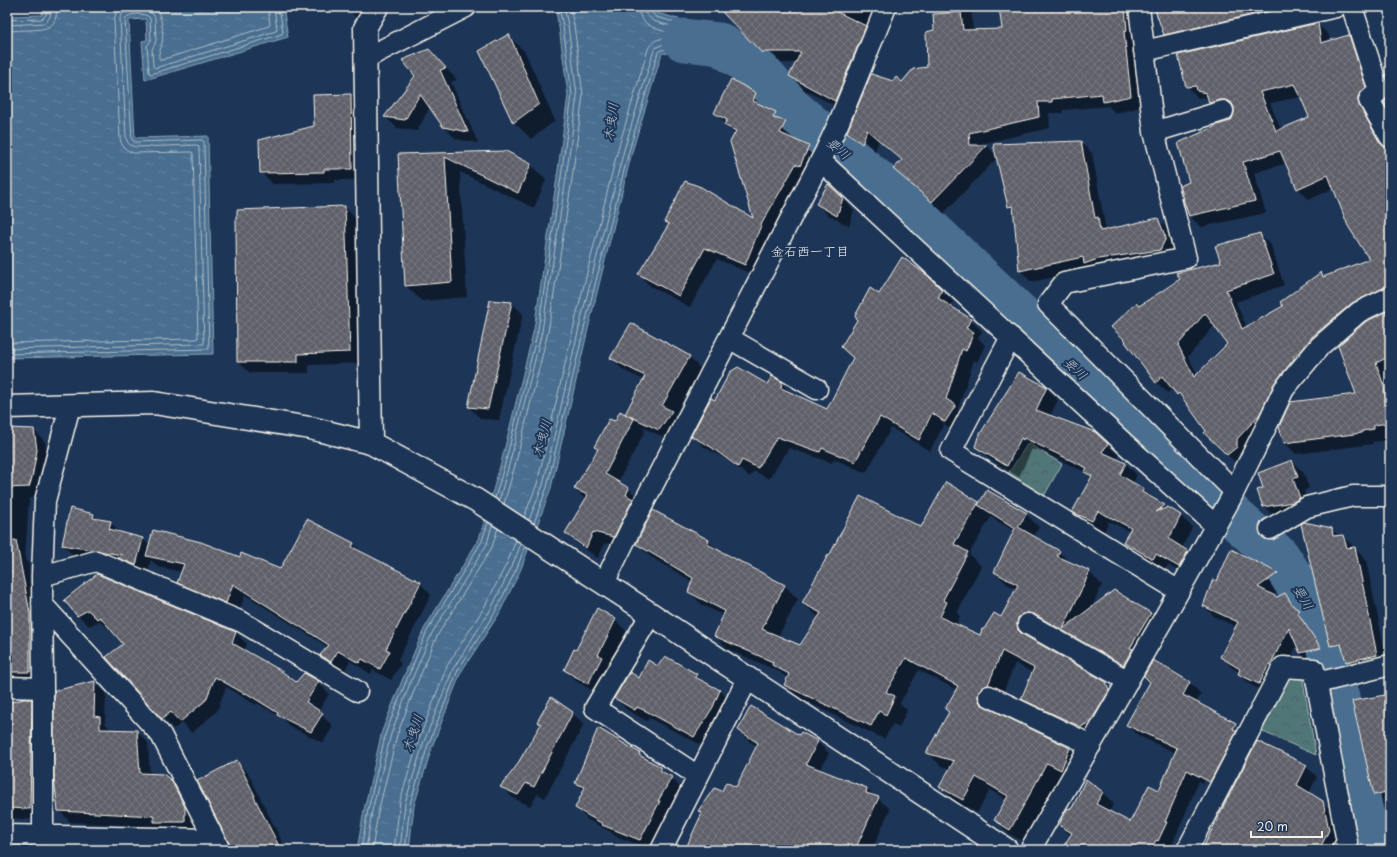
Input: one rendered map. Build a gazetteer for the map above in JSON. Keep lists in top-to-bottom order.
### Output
{
  "districts": ["金石西一丁目"],
  "water": ["木曳川", "要川"],
  "scale_bar": "20 m"
}
